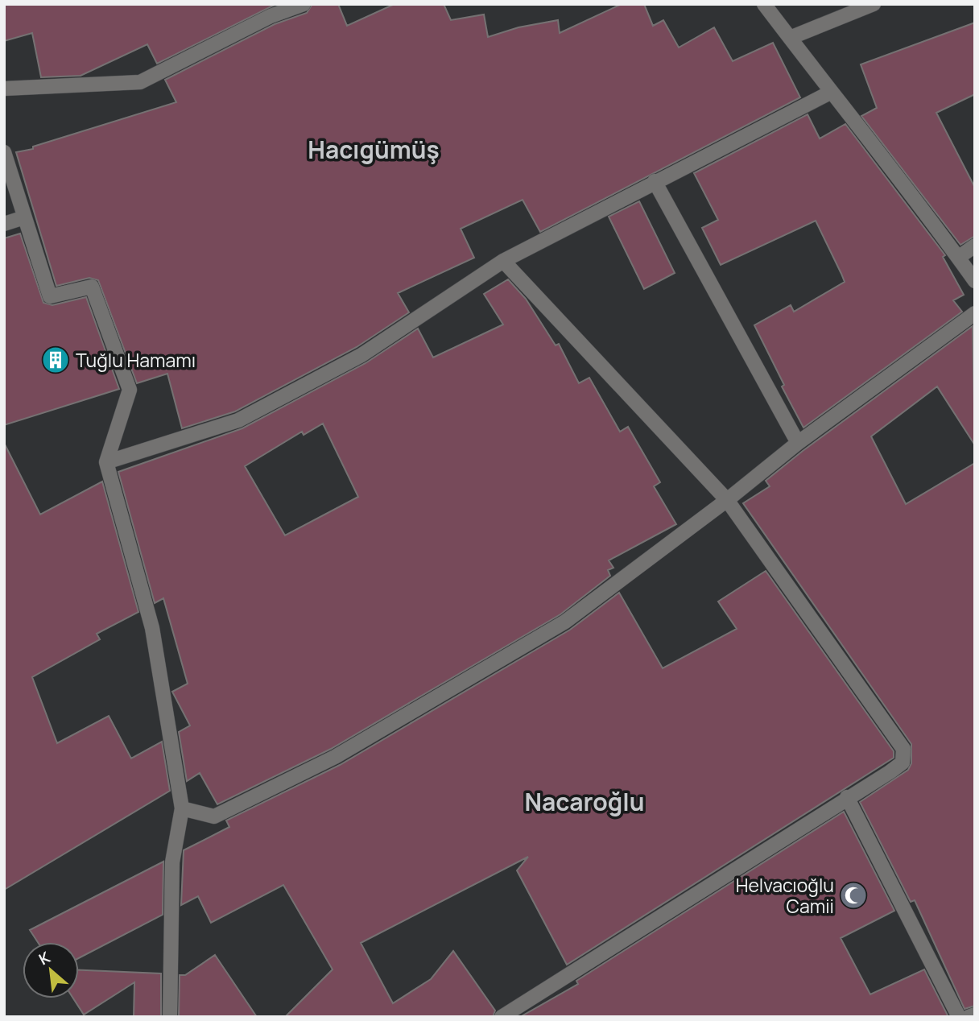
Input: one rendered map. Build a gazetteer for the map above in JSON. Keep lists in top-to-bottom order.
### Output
{
  "districts": ["Hacıgümüş", "Nacaroğlu"],
  "places": {
    "building": ["Tuğlu Hamamı"],
    "mosque": ["Helvacıoğlu Camii"]
  },
  "north": "top left"
}
